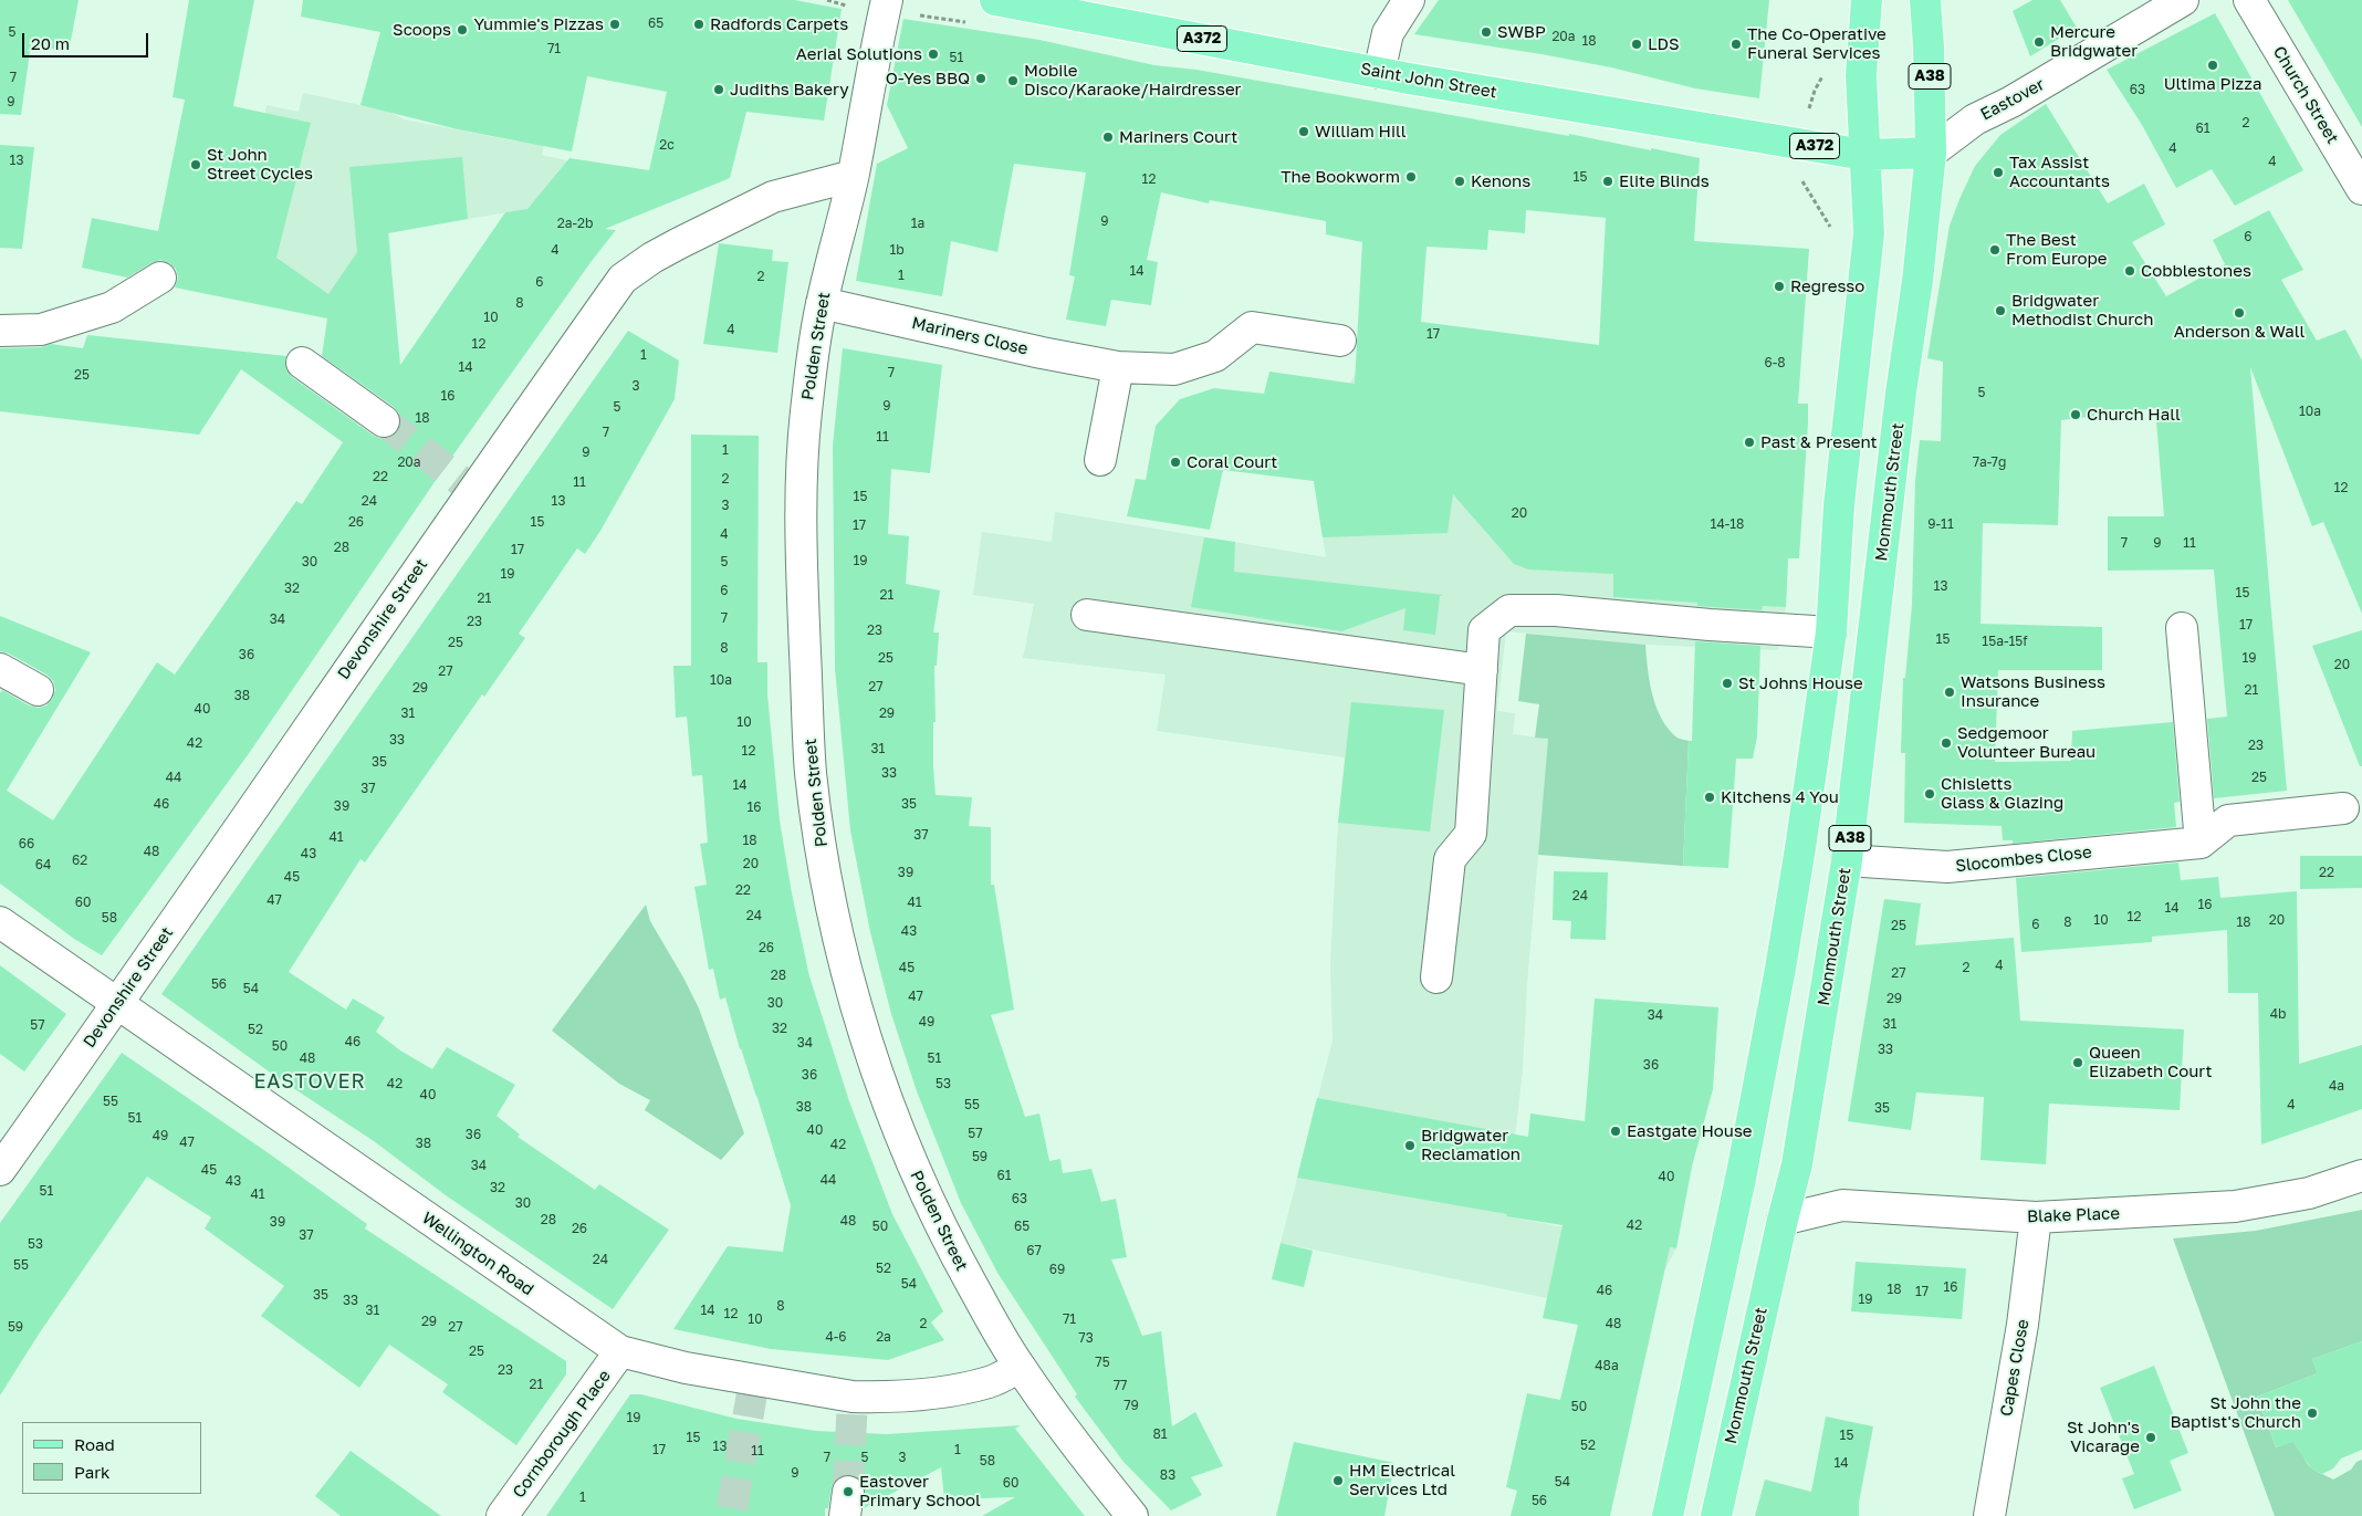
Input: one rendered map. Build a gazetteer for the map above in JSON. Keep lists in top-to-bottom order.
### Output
{
  "streets": {
    "main road": [
      "A372",
      "A38",
      "Saint John Street",
      "Monmouth Street"
    ],
    "street": [
      "Church Street",
      "Eastover",
      "Mariners Close",
      "Polden Street",
      "Devonshire Street",
      "Slocombes Close",
      "Blake Place",
      "Wellington Road",
      "Capes Close",
      "Cornborough Place"
    ]
  },
  "crossings": [
    ["A38", "Saint John Street"],
    ["A38", "Eastover"],
    ["A38", "Monmouth Street"],
    ["Saint John Street", "Eastover"],
    ["Saint John Street", "Monmouth Street"],
    ["Eastover", "Monmouth Street"],
    ["Mariners Close", "Polden Street"],
    ["Polden Street", "Devonshire Street"],
    ["Polden Street", "Wellington Road"],
    ["Monmouth Street", "Slocombes Close"],
    ["Monmouth Street", "Blake Place"],
    ["Devonshire Street", "Wellington Road"],
    ["Blake Place", "Capes Close"],
    ["Wellington Road", "Cornborough Place"]
  ],
  "districts": ["EASTOVER"],
  "places": [
    "Yummie's Pizzas",
    "Radfords Carpets",
    "Scoops",
    "SWBP",
    "Mercure Bridgwater",
    "LDS",
    "The Co-Operative Funeral Services",
    "Aerial Solutions",
    "Ultima Pizza",
    "O-Yes BBQ",
    "Mobile Disco/Karaoke/Hairdresser",
    "Judiths Bakery",
    "William Hill",
    "Mariners Court",
    "St John Street Cycles",
    "Tax Assist Accountants",
    "The Bookworm",
    "Kenons",
    "Elite Blinds",
    "The Best From Europe",
    "Cobblestones",
    "Regresso",
    "Bridgwater Methodist Church",
    "Anderson & Wall",
    "Church Hall",
    "Past & Present",
    "Coral Court",
    "St Johns House",
    "Watsons Business Insurance",
    "Sedgemoor Volunteer Bureau",
    "Chisletts Glass & Glazing",
    "Kitchens 4 You",
    "Queen Elizabeth Court",
    "Eastgate House",
    "Bridgwater Reclamation",
    "St John the Baptist's Church",
    "St John's Vicarage",
    "HM Electrical Services Ltd",
    "Eastover Primary School"
  ],
  "house_numbers": [
    "65",
    "5",
    "20a",
    "18",
    "71",
    "51",
    "7",
    "63",
    "9",
    "2",
    "61",
    "2c",
    "4",
    "13",
    "4",
    "15",
    "12",
    "9",
    "2a-2b",
    "1a",
    "6",
    "4",
    "1b",
    "14",
    "1",
    "2",
    "6",
    "8",
    "10",
    "4",
    "17",
    "12",
    "1",
    "6-8",
    "14",
    "7",
    "25",
    "3",
    "5",
    "16",
    "9",
    "5",
    "10a",
    "18",
    "7",
    "11",
    "1",
    "9",
    "20a",
    "7a-7g",
    "22",
    "2",
    "11",
    "12",
    "15",
    "24",
    "13",
    "3",
    "20",
    "26",
    "15",
    "14-18",
    "9-11",
    "17",
    "4",
    "7",
    "9",
    "11",
    "28",
    "17",
    "19",
    "30",
    "5",
    "19",
    "13",
    "32",
    "6",
    "15",
    "21",
    "21",
    "7",
    "34",
    "23",
    "17",
    "23",
    "15",
    "15a-15f",
    "25",
    "8",
    "36",
    "25",
    "19",
    "20",
    "27",
    "10a",
    "27",
    "29",
    "21",
    "38",
    "40",
    "31",
    "29",
    "10",
    "33",
    "42",
    "23",
    "31",
    "12",
    "35",
    "33",
    "44",
    "25",
    "14",
    "37",
    "46",
    "35",
    "39",
    "16",
    "37",
    "41",
    "18",
    "66",
    "48",
    "43",
    "62",
    "20",
    "64",
    "39",
    "22",
    "45",
    "22",
    "24",
    "47",
    "60",
    "41",
    "16",
    "14",
    "24",
    "12",
    "58",
    "10",
    "20",
    "8",
    "18",
    "6",
    "25",
    "43",
    "26",
    "4",
    "45",
    "2",
    "27",
    "28",
    "56",
    "54",
    "47",
    "29",
    "30",
    "4b",
    "34",
    "49",
    "31",
    "57",
    "32",
    "52",
    "46",
    "34",
    "50",
    "33",
    "48",
    "51",
    "36",
    "36",
    "42",
    "53",
    "4a",
    "40",
    "55",
    "55",
    "4",
    "38",
    "35",
    "51",
    "40",
    "57",
    "36",
    "49",
    "47",
    "38",
    "42",
    "59",
    "34",
    "45",
    "61",
    "40",
    "44",
    "43",
    "32",
    "51",
    "41",
    "63",
    "30",
    "28",
    "48",
    "39",
    "42",
    "50",
    "65",
    "26",
    "37",
    "53",
    "67",
    "24",
    "55",
    "52",
    "69",
    "54",
    "16",
    "18",
    "46",
    "17",
    "35",
    "19",
    "33",
    "8",
    "31",
    "14",
    "12",
    "10",
    "71",
    "29",
    "2",
    "48",
    "59",
    "27",
    "4-6",
    "2a",
    "73",
    "25",
    "75",
    "48a",
    "23",
    "21",
    "77",
    "79",
    "50",
    "19",
    "81",
    "15",
    "15",
    "52",
    "13",
    "17",
    "1",
    "11",
    "7",
    "5",
    "3",
    "58",
    "14",
    "9",
    "83",
    "54",
    "60",
    "1",
    "56"
  ],
  "legend": ["Road", "Park"],
  "scale_bar": "20 m"
}
